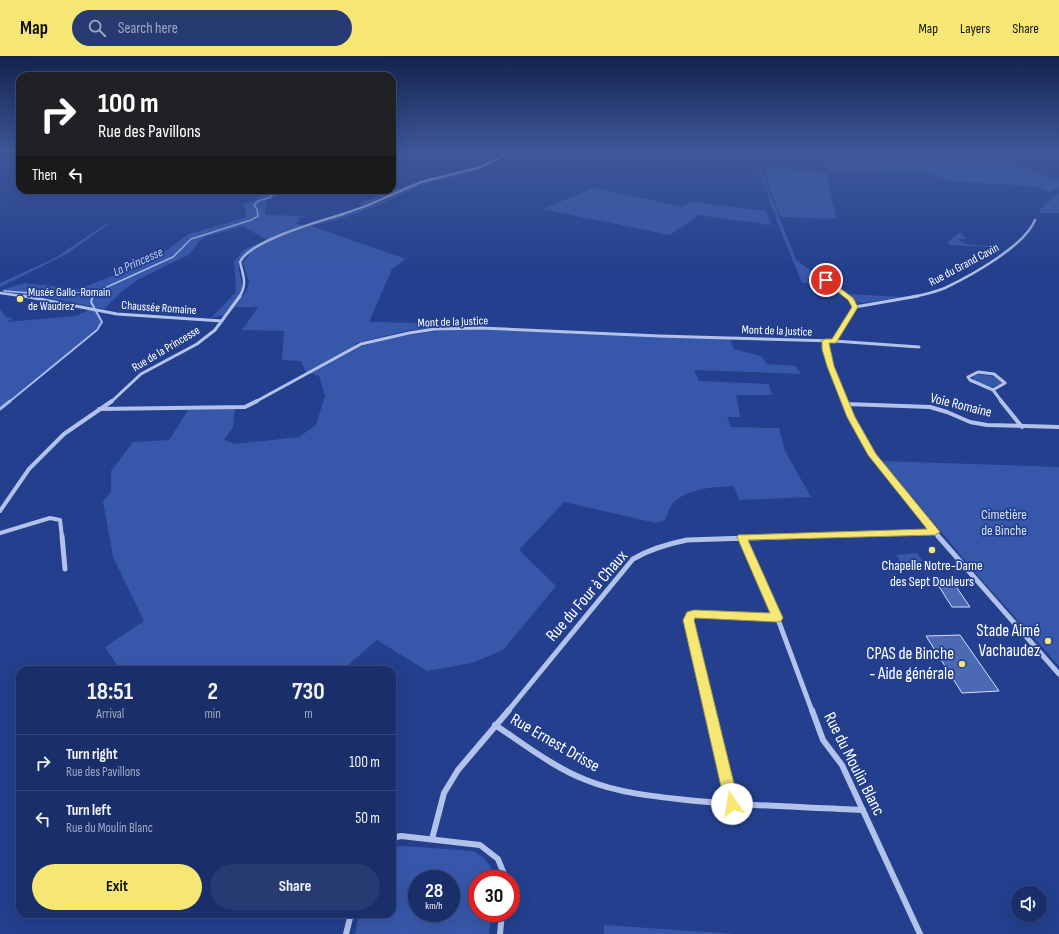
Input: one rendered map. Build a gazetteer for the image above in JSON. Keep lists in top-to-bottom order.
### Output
{
  "streets": {
    "street": [
      "Rue du Grand Cavin",
      "Chaussée Romaine",
      "Mont de la Justice",
      "Rue de la Princesse",
      "Voie Romaine",
      "Rue du Four à Chaux",
      "Rue Ernest Drisse",
      "Rue du Moulin Blanc"
    ]
  },
  "crossings": [
    ["Chaussée Romaine", "Rue de la Princesse"],
    ["Mont de la Justice", "Rue de la Princesse"],
    ["Rue du Four à Chaux", "Rue Ernest Drisse"],
    ["Rue du Four à Chaux", "Rue du Moulin Blanc"],
    ["Rue Ernest Drisse", "Rue du Moulin Blanc"]
  ],
  "water": ["La Princesse"],
  "parks": ["Cimetière de Binche"],
  "places": [
    "Musée Gallo-Romain de Waudrez",
    "Chapelle Notre-Dame des Sept Douleurs",
    "Stade Aimé Vachaudez",
    "CPAS de Binche - Aide générale"
  ],
  "page": {
    "header": "Map",
    "search": "Search here",
    "nav": ["Map", "Layers", "Share"],
    "turn": ["100 m", "Rue des Pavillons"],
    "then": "Then",
    "eta": [
      "18:51",
      "Arrival",
      "2",
      "min",
      "730",
      "m"
    ],
    "list": [
      {
        "name": "Turn right",
        "note": "Rue des Pavillons",
        "value": "100 m"
      },
      {
        "name": "Turn left",
        "note": "Rue du Moulin Blanc",
        "value": "50 m"
      }
    ],
    "buttons": ["Exit", "Share"],
    "speed": "28 km/h",
    "limit": "30"
  }
}
